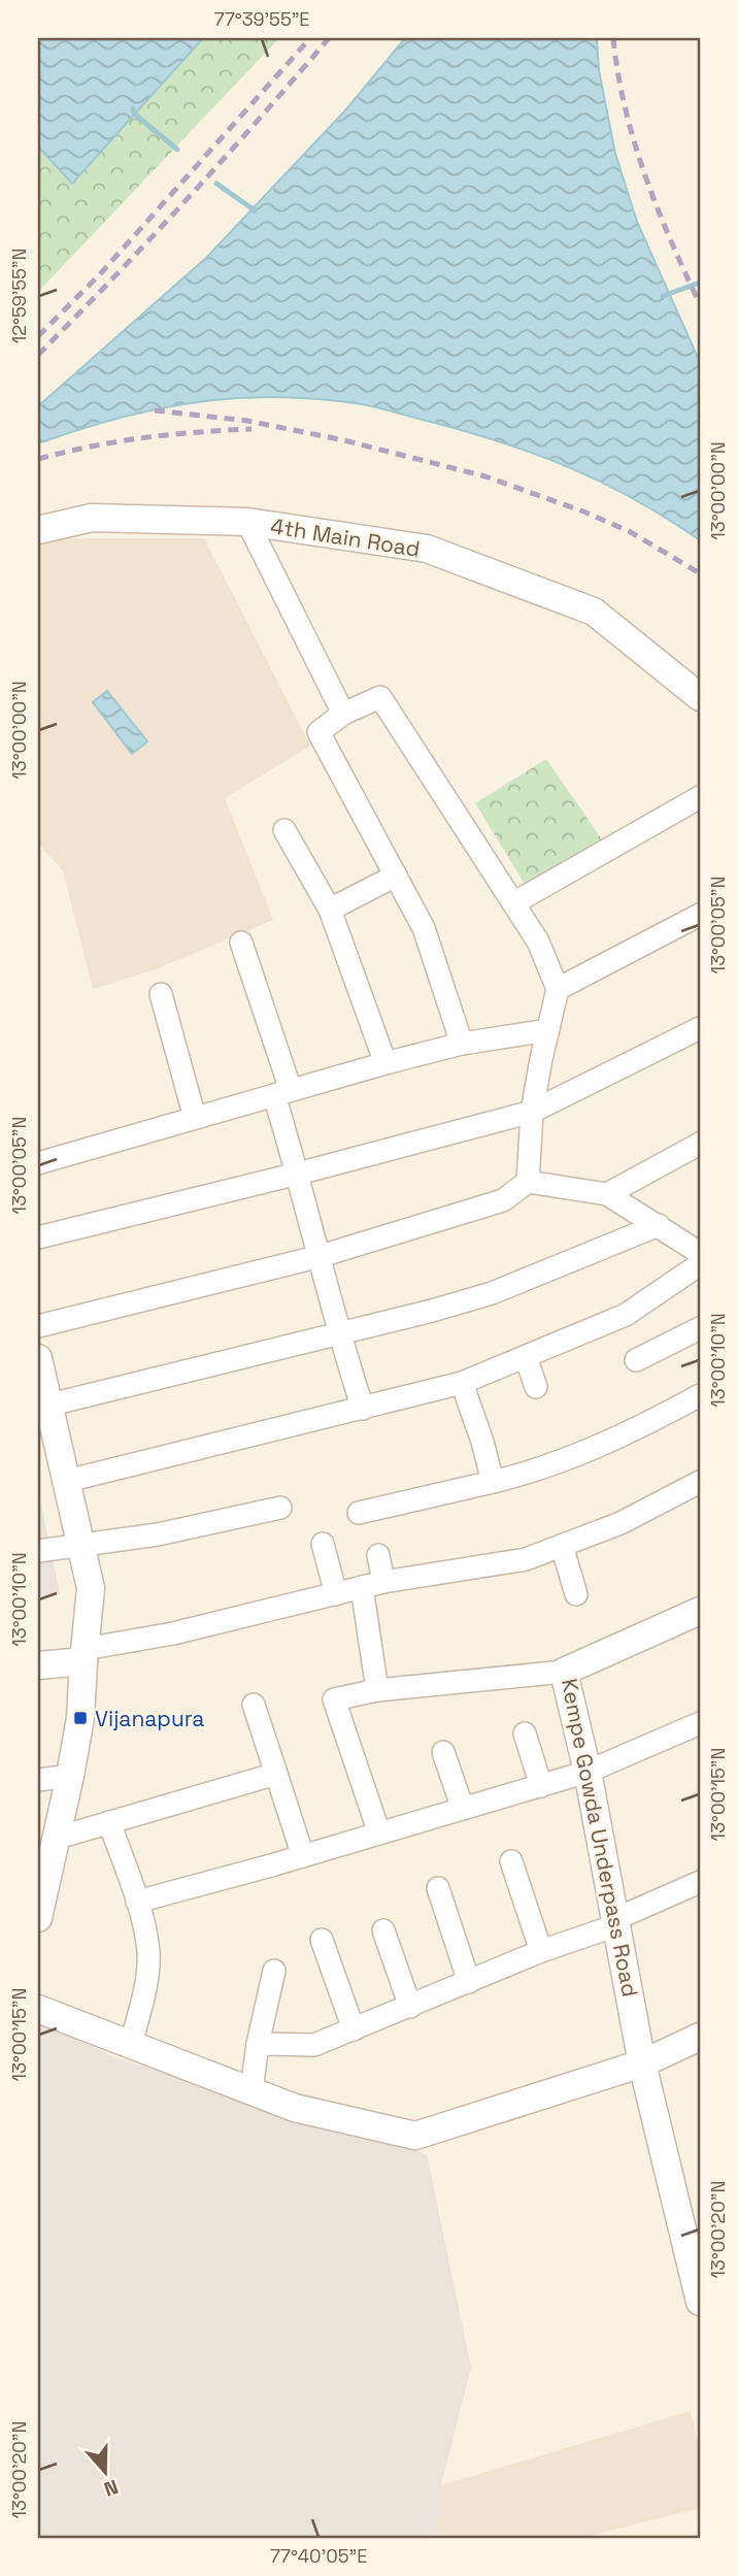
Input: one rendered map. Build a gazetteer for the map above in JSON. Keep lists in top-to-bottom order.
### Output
{
  "streets": {
    "street": ["4th Main Road", "Kempe Gowda Underpass Road"]
  },
  "places": {
    "transit": ["Vijanapura"]
  },
  "north": "bottom",
  "coordinates": [
    "77°39'55\"E",
    "12°59'55\"N",
    "13°00'00\"N",
    "13°00'05\"N",
    "13°00'10\"N",
    "13°00'15\"N",
    "13°00'20\"N",
    "77°40'05\"E"
  ]
}
